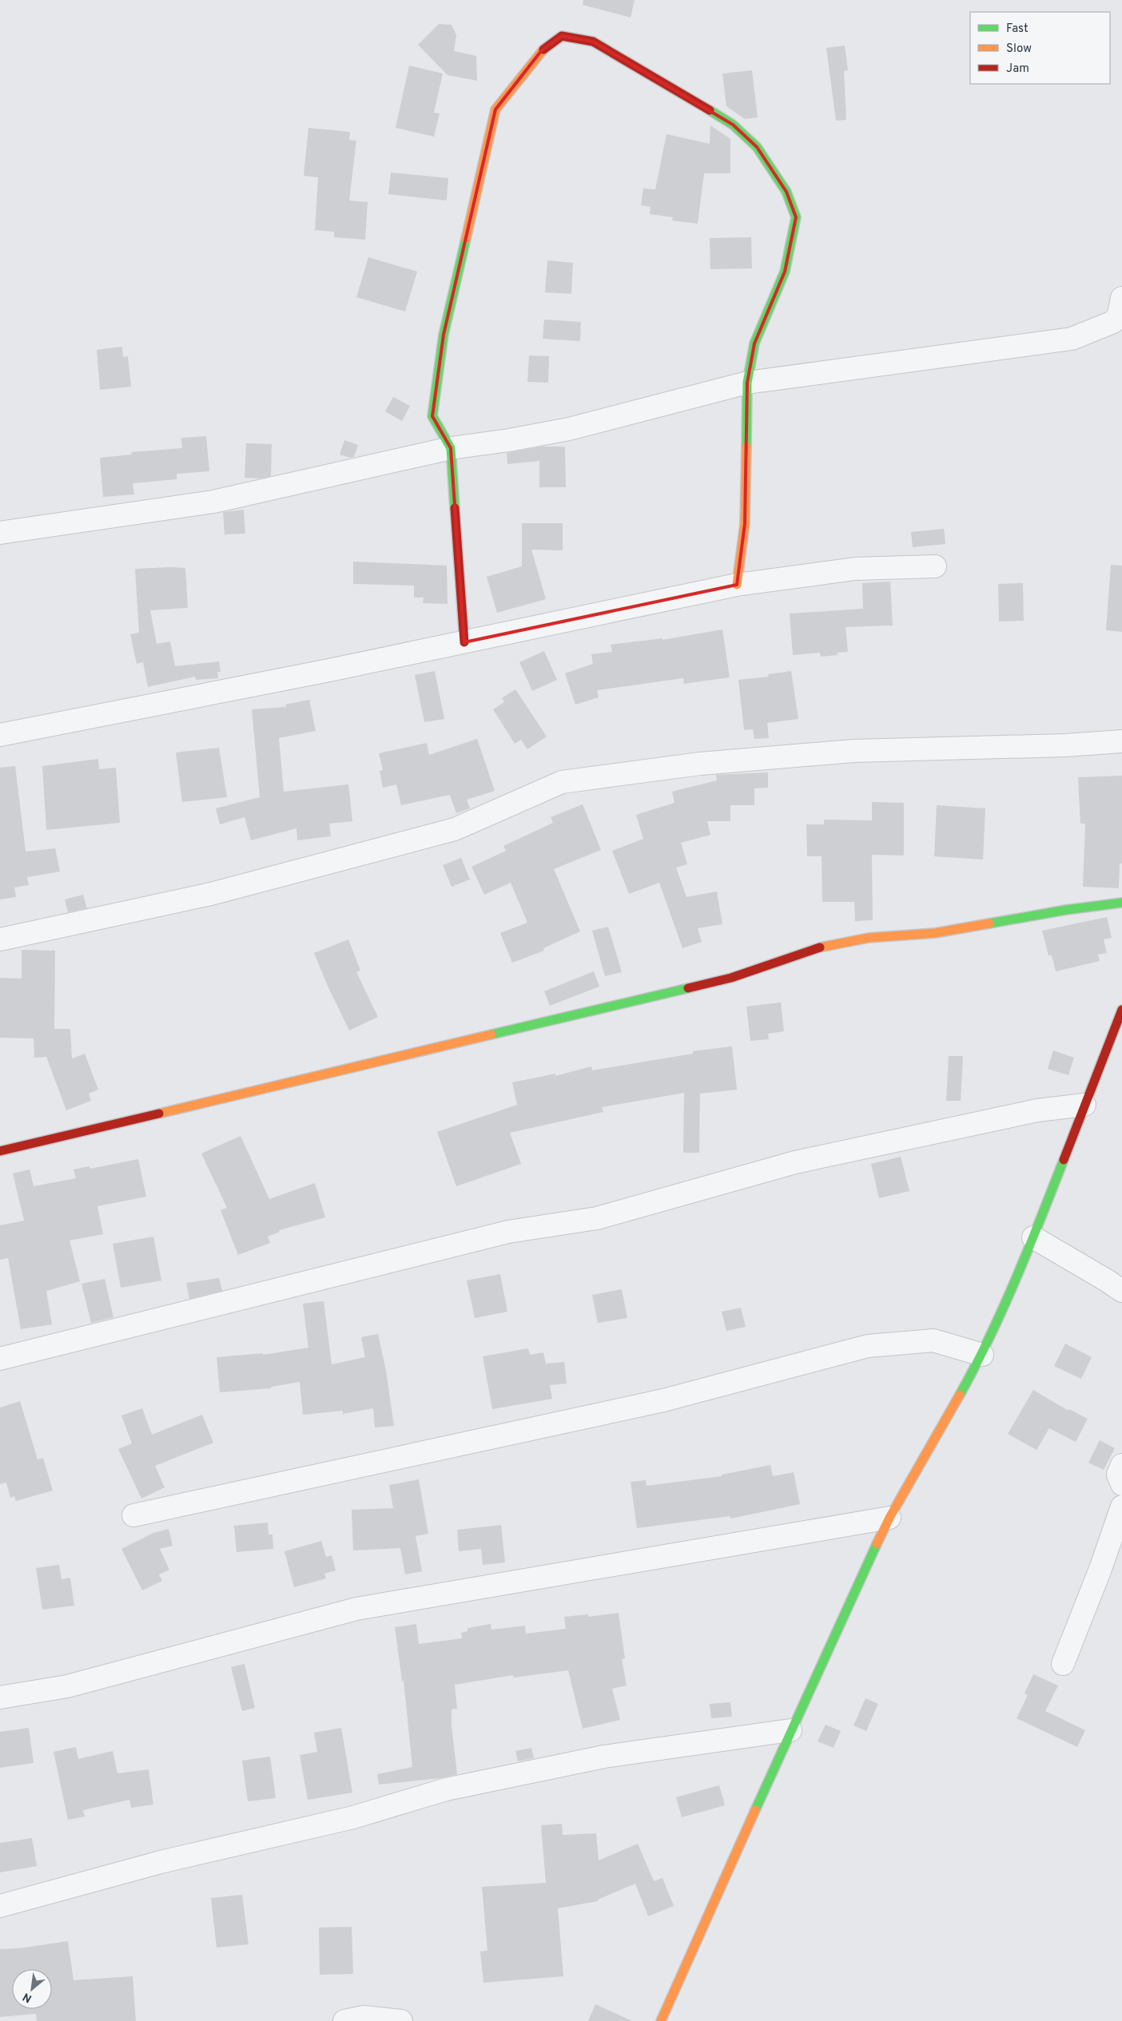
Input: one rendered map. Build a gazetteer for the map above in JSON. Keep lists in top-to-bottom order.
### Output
{
  "legend": ["Fast", "Slow", "Jam"],
  "north": "bottom left"
}
